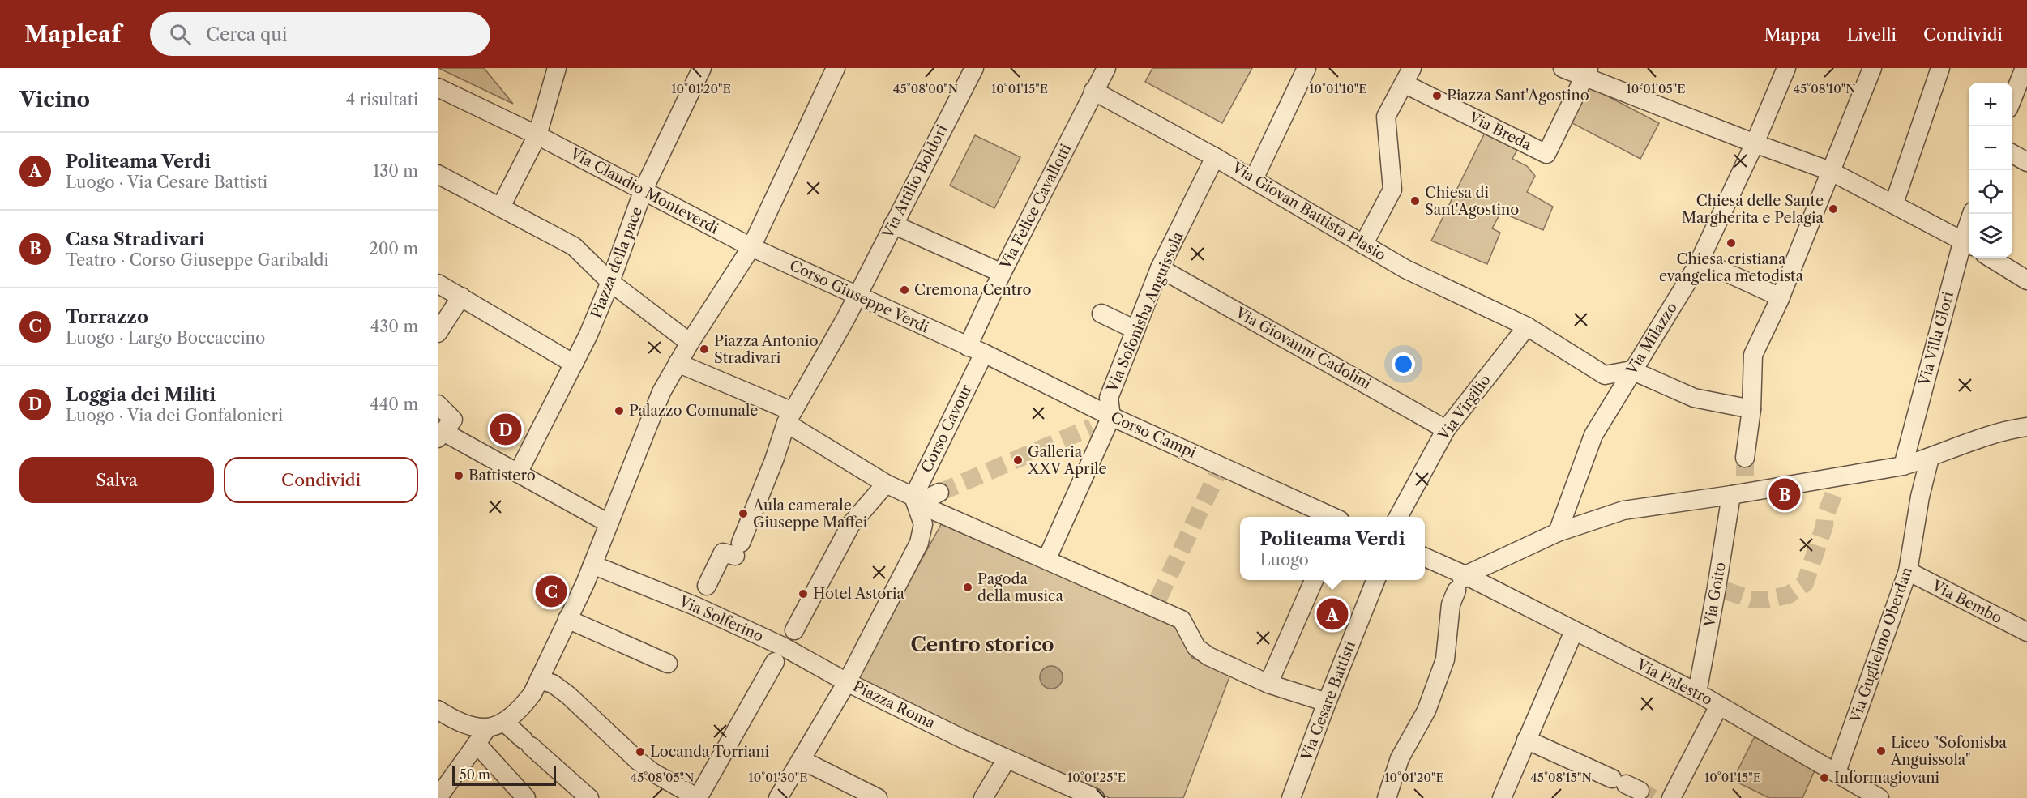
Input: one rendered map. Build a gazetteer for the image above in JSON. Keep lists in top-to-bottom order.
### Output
{
  "streets": {
    "street": [
      "Via Breda",
      "Via Attilio Boldori",
      "Via Claudio Monteverdi",
      "Via Felice Cavallotti",
      "Via Giovan Battista Plasio",
      "Piazza della pace",
      "Corso Giuseppe Verdi",
      "Via Sofonisba Anguissola",
      "Via Milazzo",
      "Via Villa Glori",
      "Via Giovanni Cadolini",
      "Via Virgilio",
      "Corso Cavour",
      "Corso Campi",
      "Via Goito",
      "Via Bembo",
      "Via Solferino",
      "Via Guglielmo Oberdan",
      "Via Palestro",
      "Via Cesare Battisti",
      "Piazza Roma"
    ]
  },
  "crossings": [
    ["Via Attilio Boldori", "Corso Giuseppe Verdi"],
    ["Via Attilio Boldori", "Via Solferino"],
    ["Via Claudio Monteverdi", "Piazza della pace"],
    ["Via Claudio Monteverdi", "Corso Giuseppe Verdi"],
    ["Via Felice Cavallotti", "Via Giovan Battista Plasio"],
    ["Via Felice Cavallotti", "Corso Giuseppe Verdi"],
    ["Via Felice Cavallotti", "Corso Cavour"],
    ["Via Felice Cavallotti", "Corso Campi"],
    ["Via Giovan Battista Plasio", "Via Sofonisba Anguissola"],
    ["Via Giovan Battista Plasio", "Via Milazzo"],
    ["Via Giovan Battista Plasio", "Via Virgilio"],
    ["Corso Giuseppe Verdi", "Corso Cavour"],
    ["Corso Giuseppe Verdi", "Corso Campi"],
    ["Via Sofonisba Anguissola", "Via Giovanni Cadolini"],
    ["Via Sofonisba Anguissola", "Corso Campi"],
    ["Via Giovanni Cadolini", "Via Virgilio"],
    ["Corso Cavour", "Corso Campi"],
    ["Corso Cavour", "Piazza Roma"],
    ["Via Goito", "Via Palestro"],
    ["Via Bembo", "Via Guglielmo Oberdan"],
    ["Via Solferino", "Piazza Roma"],
    ["Via Guglielmo Oberdan", "Via Palestro"]
  ],
  "districts": ["Centro storico"],
  "places": [
    "Piazza Sant'Agostino",
    "Chiesa di Sant'Agostino",
    "Chiesa delle Sante Margherita e Pelagia",
    "Chiesa cristiana evangelica metodista",
    "Cremona Centro",
    "Piazza Antonio Stradivari",
    "Palazzo Comunale",
    "Galleria XXV Aprile",
    "Battistero",
    "Aula camerale Giuseppe Maffei",
    "Pagoda della musica",
    "Hotel Astoria",
    "Liceo \"Sofonisba Anguissola\"",
    "Locanda Torriani",
    "Informagiovani"
  ],
  "scale_bar": "50 m",
  "page": {
    "header": "Mapleaf",
    "search": "Cerca qui",
    "nav": ["Mappa", "Livelli", "Condividi"],
    "heading": ["Vicino", "4 risultati"],
    "map_buttons": ["+", "−"],
    "list": [
      {
        "mark": "A",
        "name": "Politeama Verdi",
        "note": "Luogo · Via Cesare Battisti",
        "value": "130 m"
      },
      {
        "mark": "B",
        "name": "Casa Stradivari",
        "note": "Teatro · Corso Giuseppe Garibaldi",
        "value": "200 m"
      },
      {
        "mark": "C",
        "name": "Torrazzo",
        "note": "Luogo · Largo Boccaccino",
        "value": "430 m"
      },
      {
        "mark": "D",
        "name": "Loggia dei Militi",
        "note": "Luogo · Via dei Gonfalonieri",
        "value": "440 m"
      }
    ],
    "pins": [
      "D",
      "B",
      "C",
      "A"
    ],
    "buttons": ["Salva", "Condividi"],
    "popup": ["Politeama Verdi", "Luogo"],
    "scale": "50 m"
  },
  "coordinates": [
    "10°01'20\"E",
    "45°08'00\"N",
    "10°01'15\"E",
    "10°01'10\"E",
    "10°01'05\"E",
    "45°08'10\"N",
    "45°08'05\"N",
    "10°01'30\"E",
    "10°01'25\"E",
    "45°08'15\"N"
  ]
}
